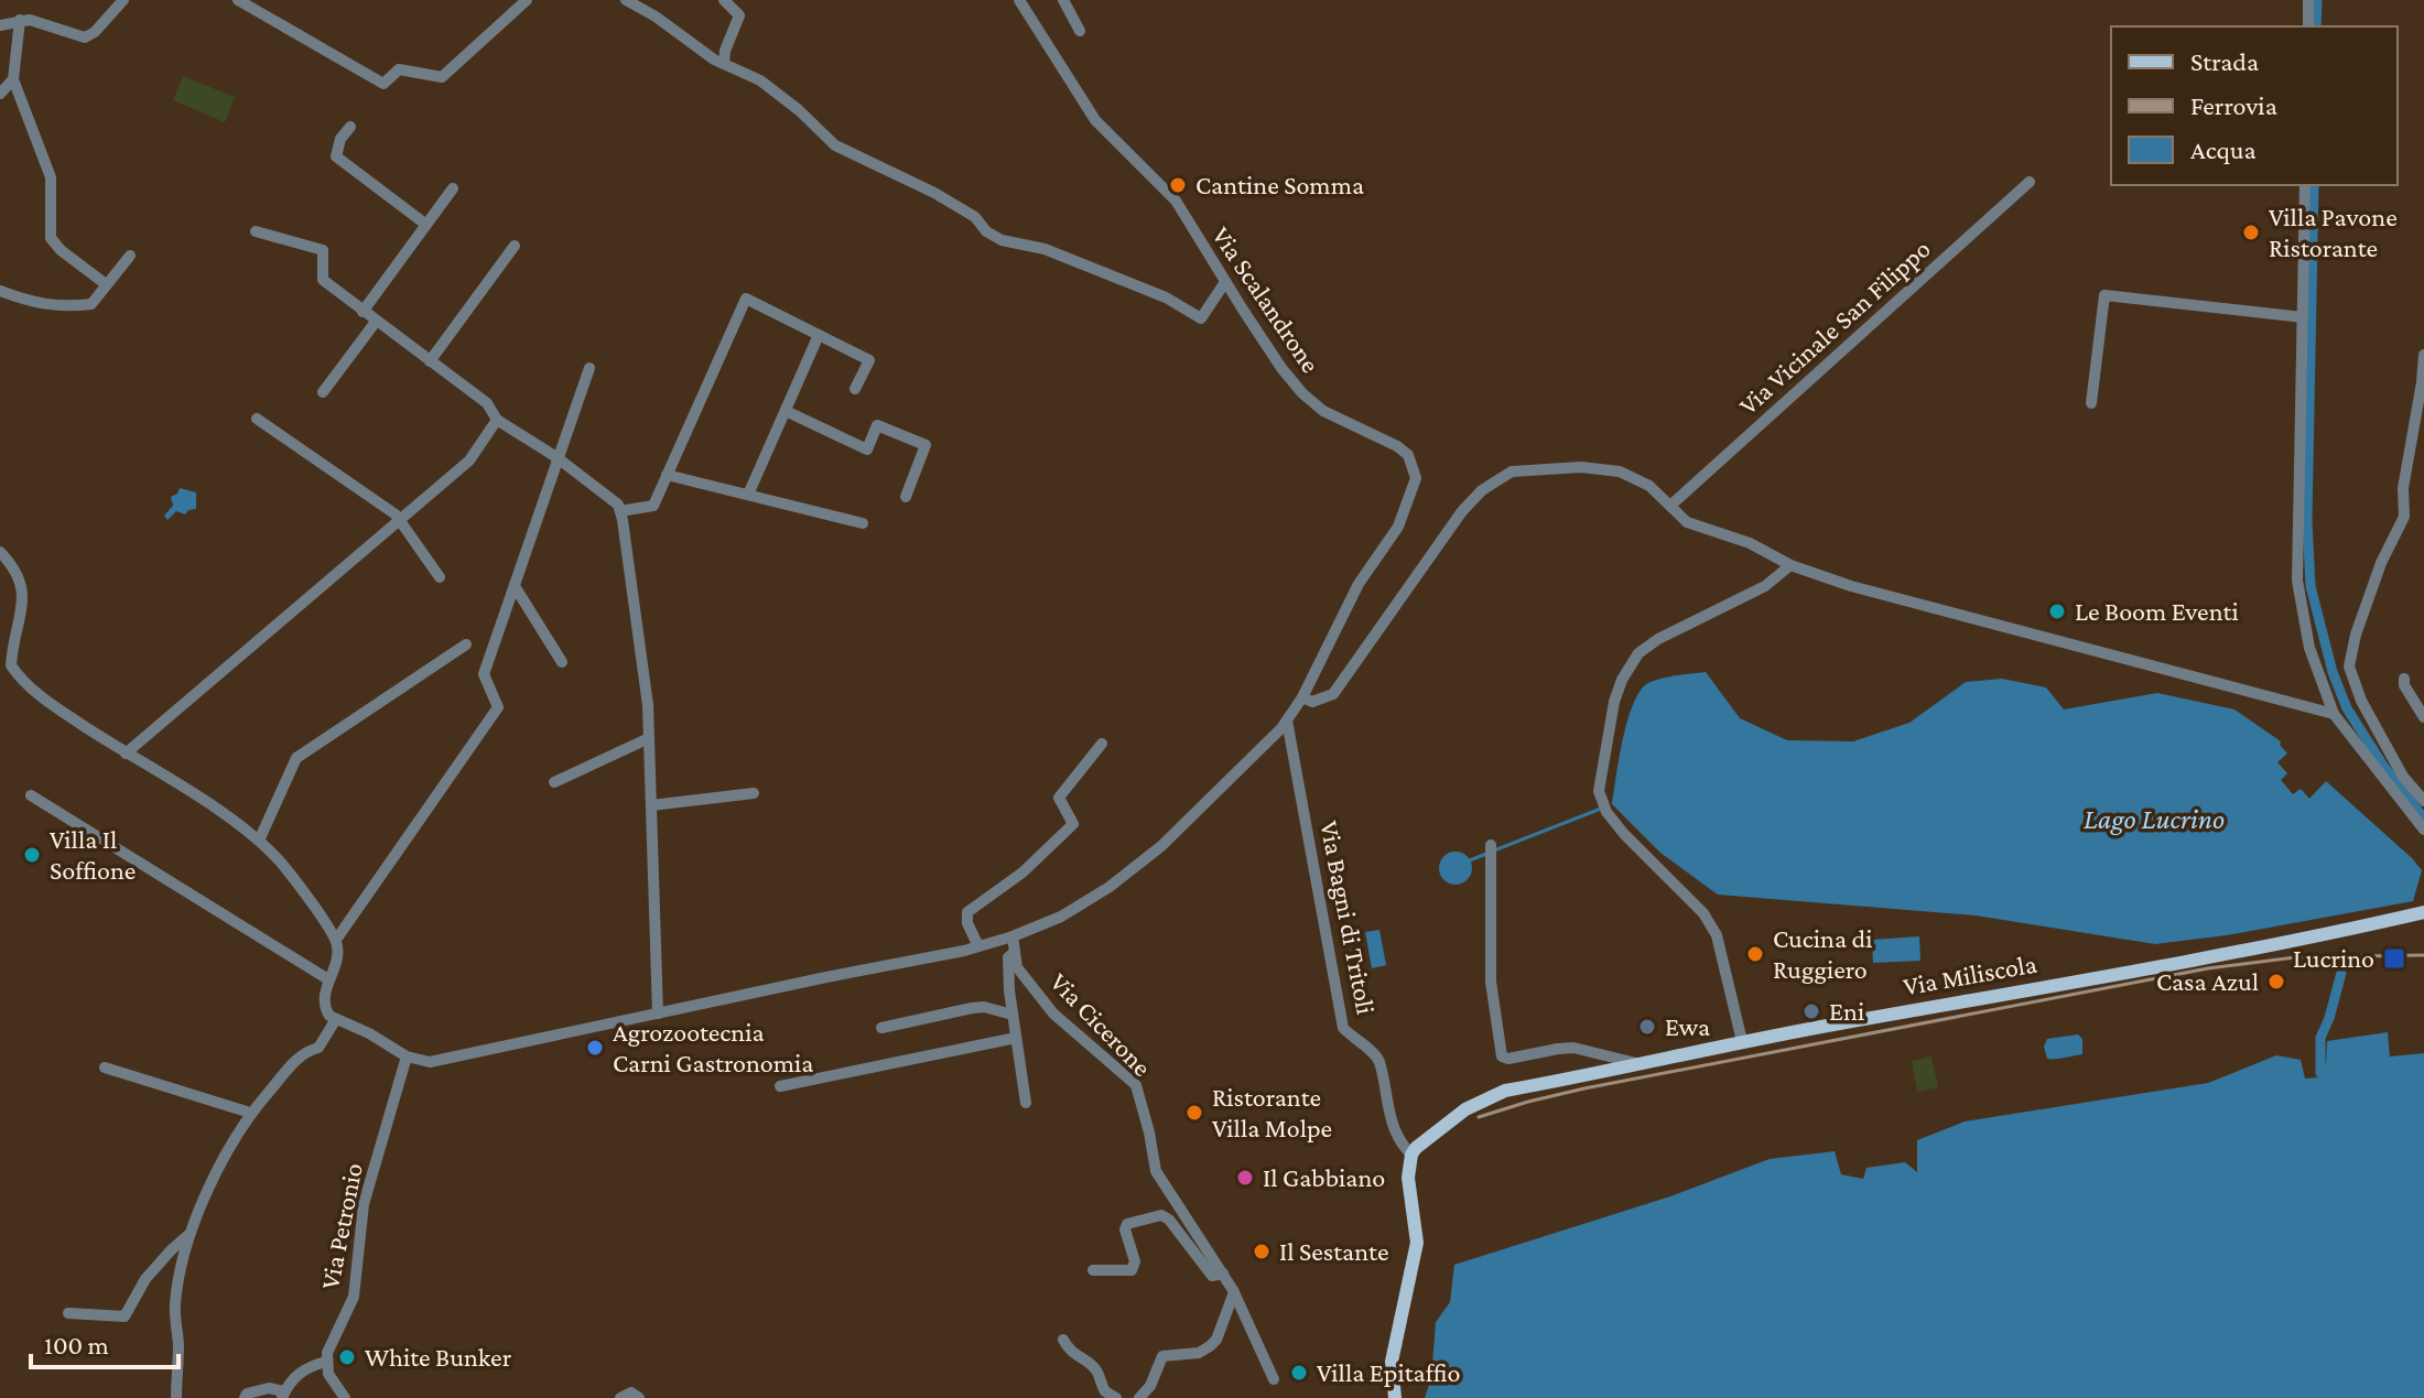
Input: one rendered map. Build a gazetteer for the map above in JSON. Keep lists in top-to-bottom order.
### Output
{
  "streets": {
    "main road": ["Via Miliscola"],
    "street": [
      "Via Scalandrone",
      "Via Vicinale San Filippo",
      "Via Bagni di Tritoli",
      "Via Cicerone",
      "Via Petronio"
    ]
  },
  "crossings": [
    ["Via Bagni di Tritoli", "Via Miliscola"]
  ],
  "water": ["Lago Lucrino"],
  "places": {
    "other": [
      "Cantine Somma",
      "Villa Pavone Ristorante",
      "Le Boom Eventi",
      "Villa Il Soffione",
      "Cucina di Ruggiero",
      "Casa Azul",
      "Eni",
      "Ewa",
      "Agrozootecnia Carni Gastronomia",
      "Ristorante Villa Molpe",
      "Il Gabbiano",
      "Il Sestante",
      "White Bunker",
      "Villa Epitaffio"
    ],
    "transit": ["Lucrino"]
  },
  "legend": ["Strada", "Ferrovia", "Acqua"],
  "scale_bar": "100 m"
}
